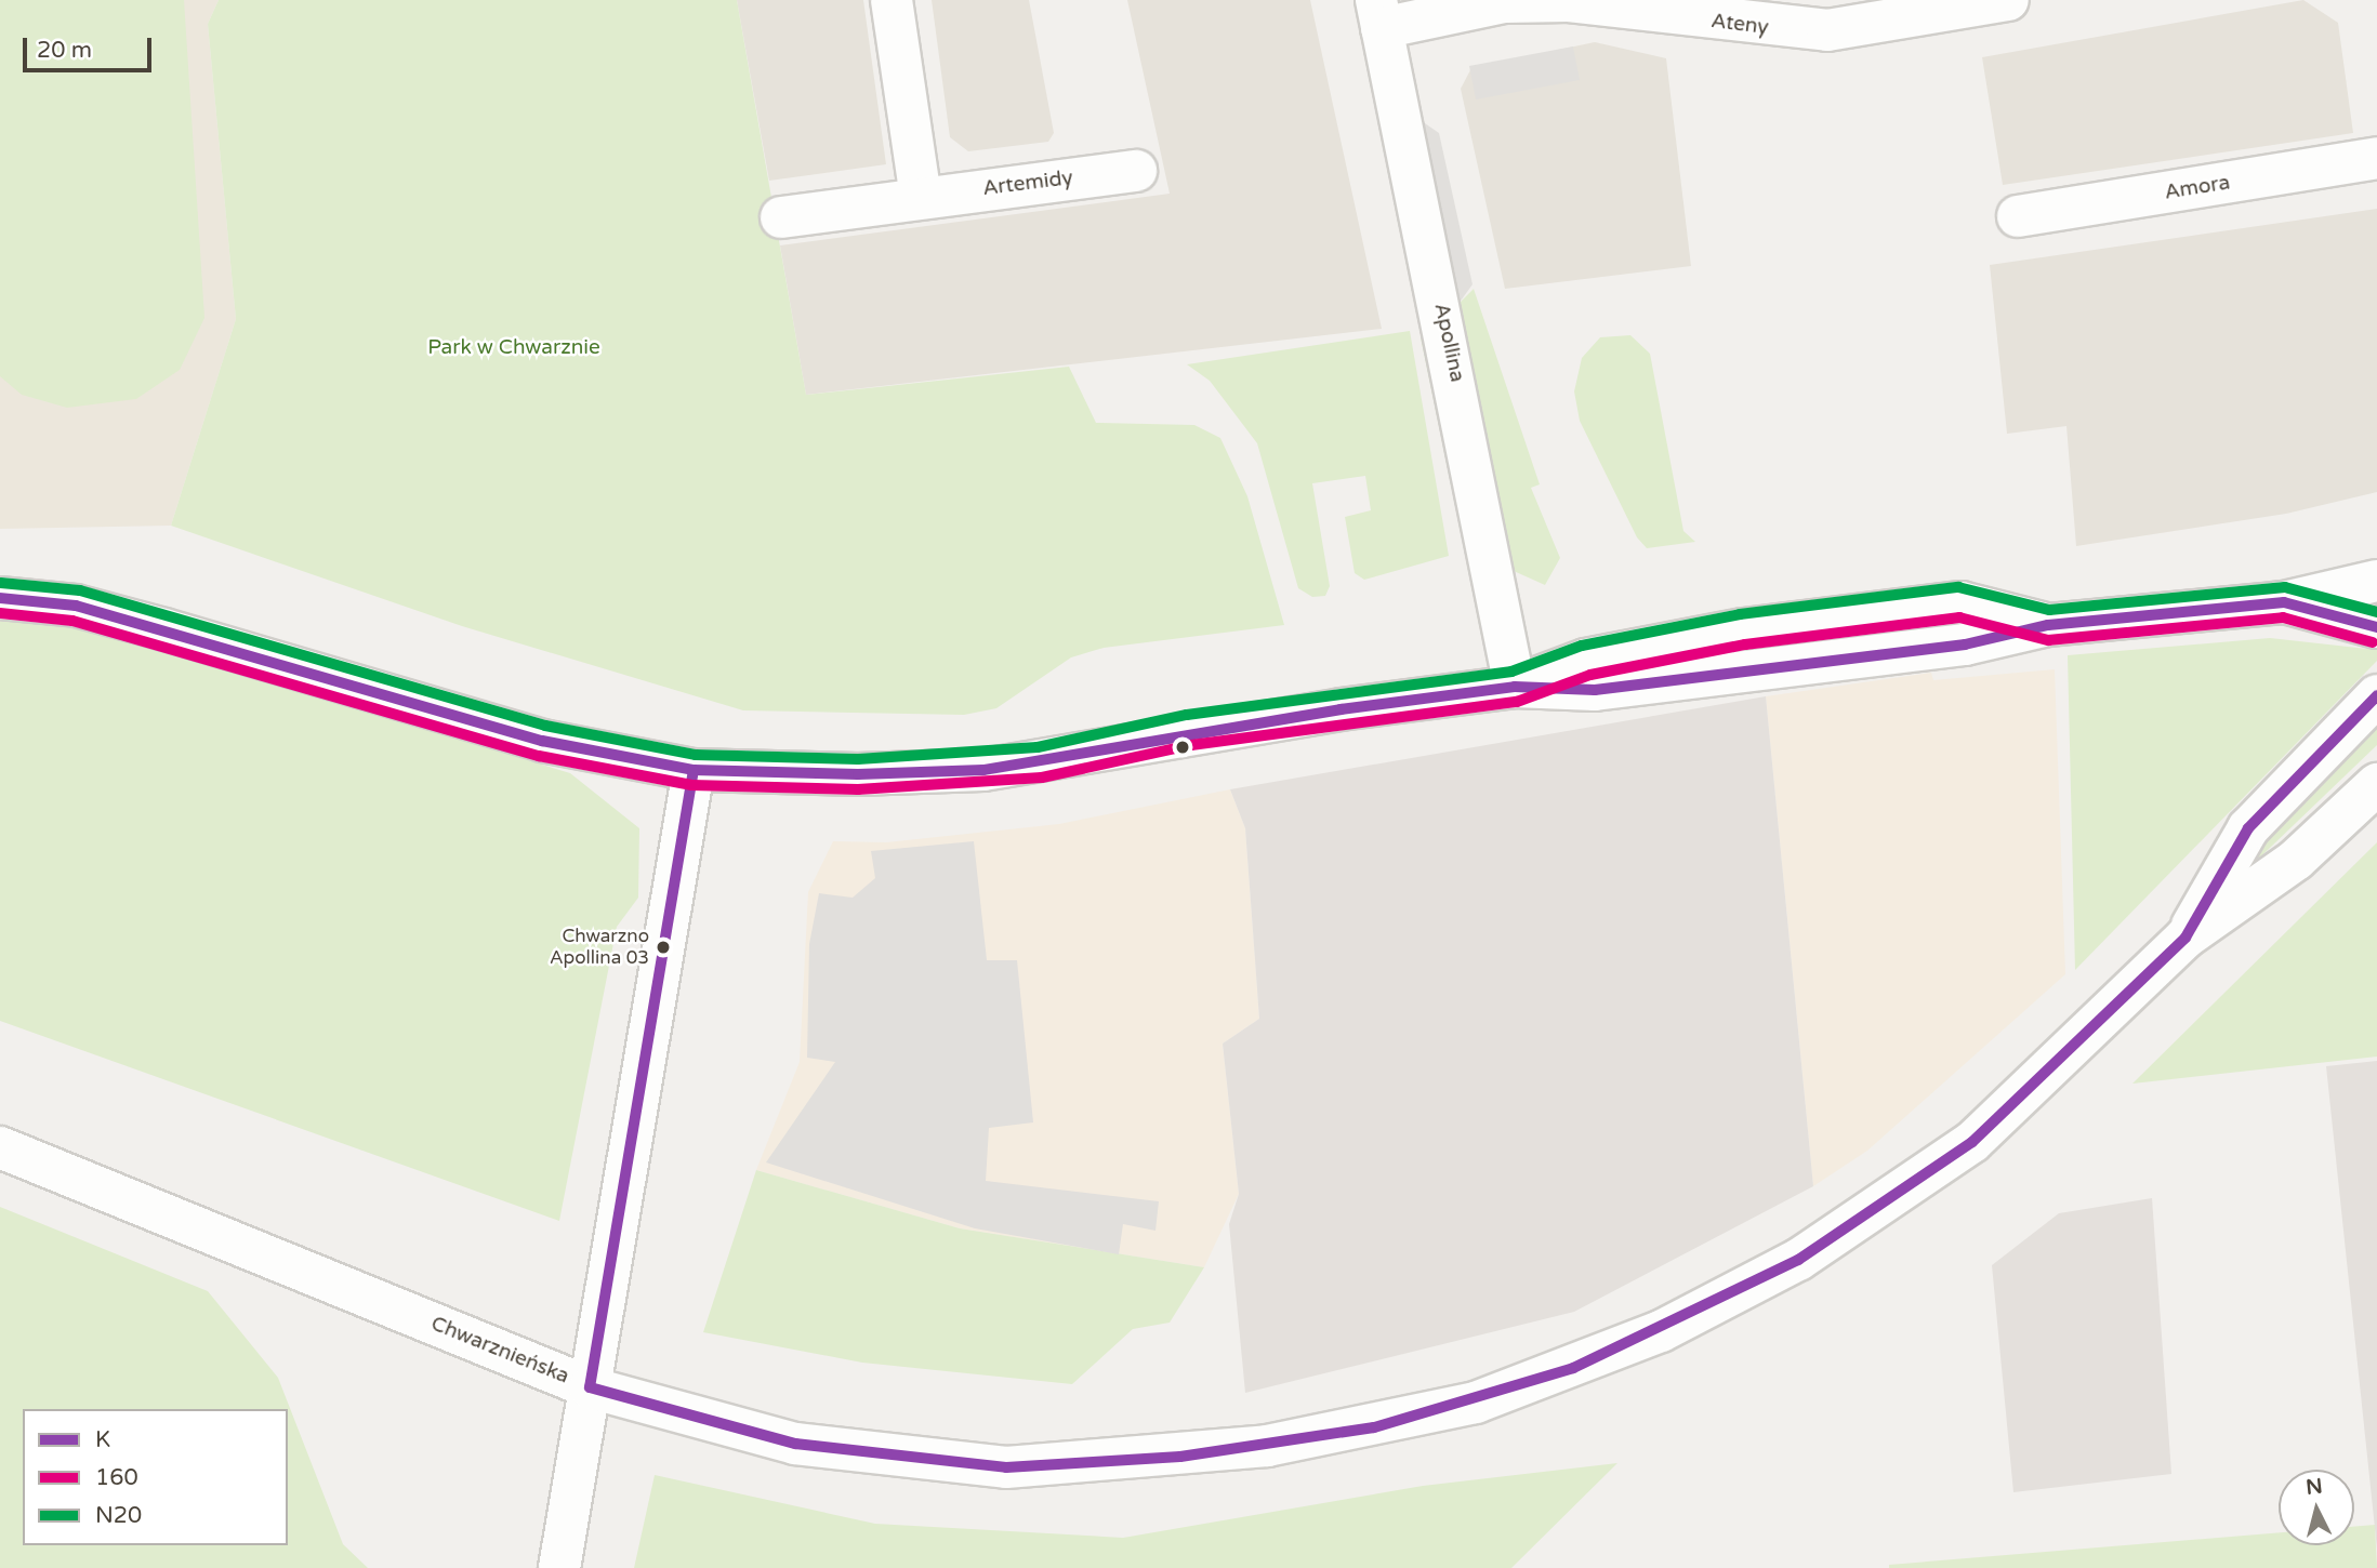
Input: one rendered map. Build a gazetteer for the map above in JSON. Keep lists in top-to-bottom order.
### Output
{
  "streets": {
    "street": [
      "Ateny",
      "Artemidy",
      "Amora",
      "Apollina",
      "Chwarznieńska"
    ]
  },
  "crossings": [
    ["Ateny", "Apollina"]
  ],
  "parks": ["Park w Chwarznie"],
  "places": ["Chwarzno Apollina 03"],
  "lines": ["transit line N20", "transit line K", "transit line 160"],
  "legend": ["K", "160", "N20"],
  "scale_bar": "20 m",
  "north": "top"
}
